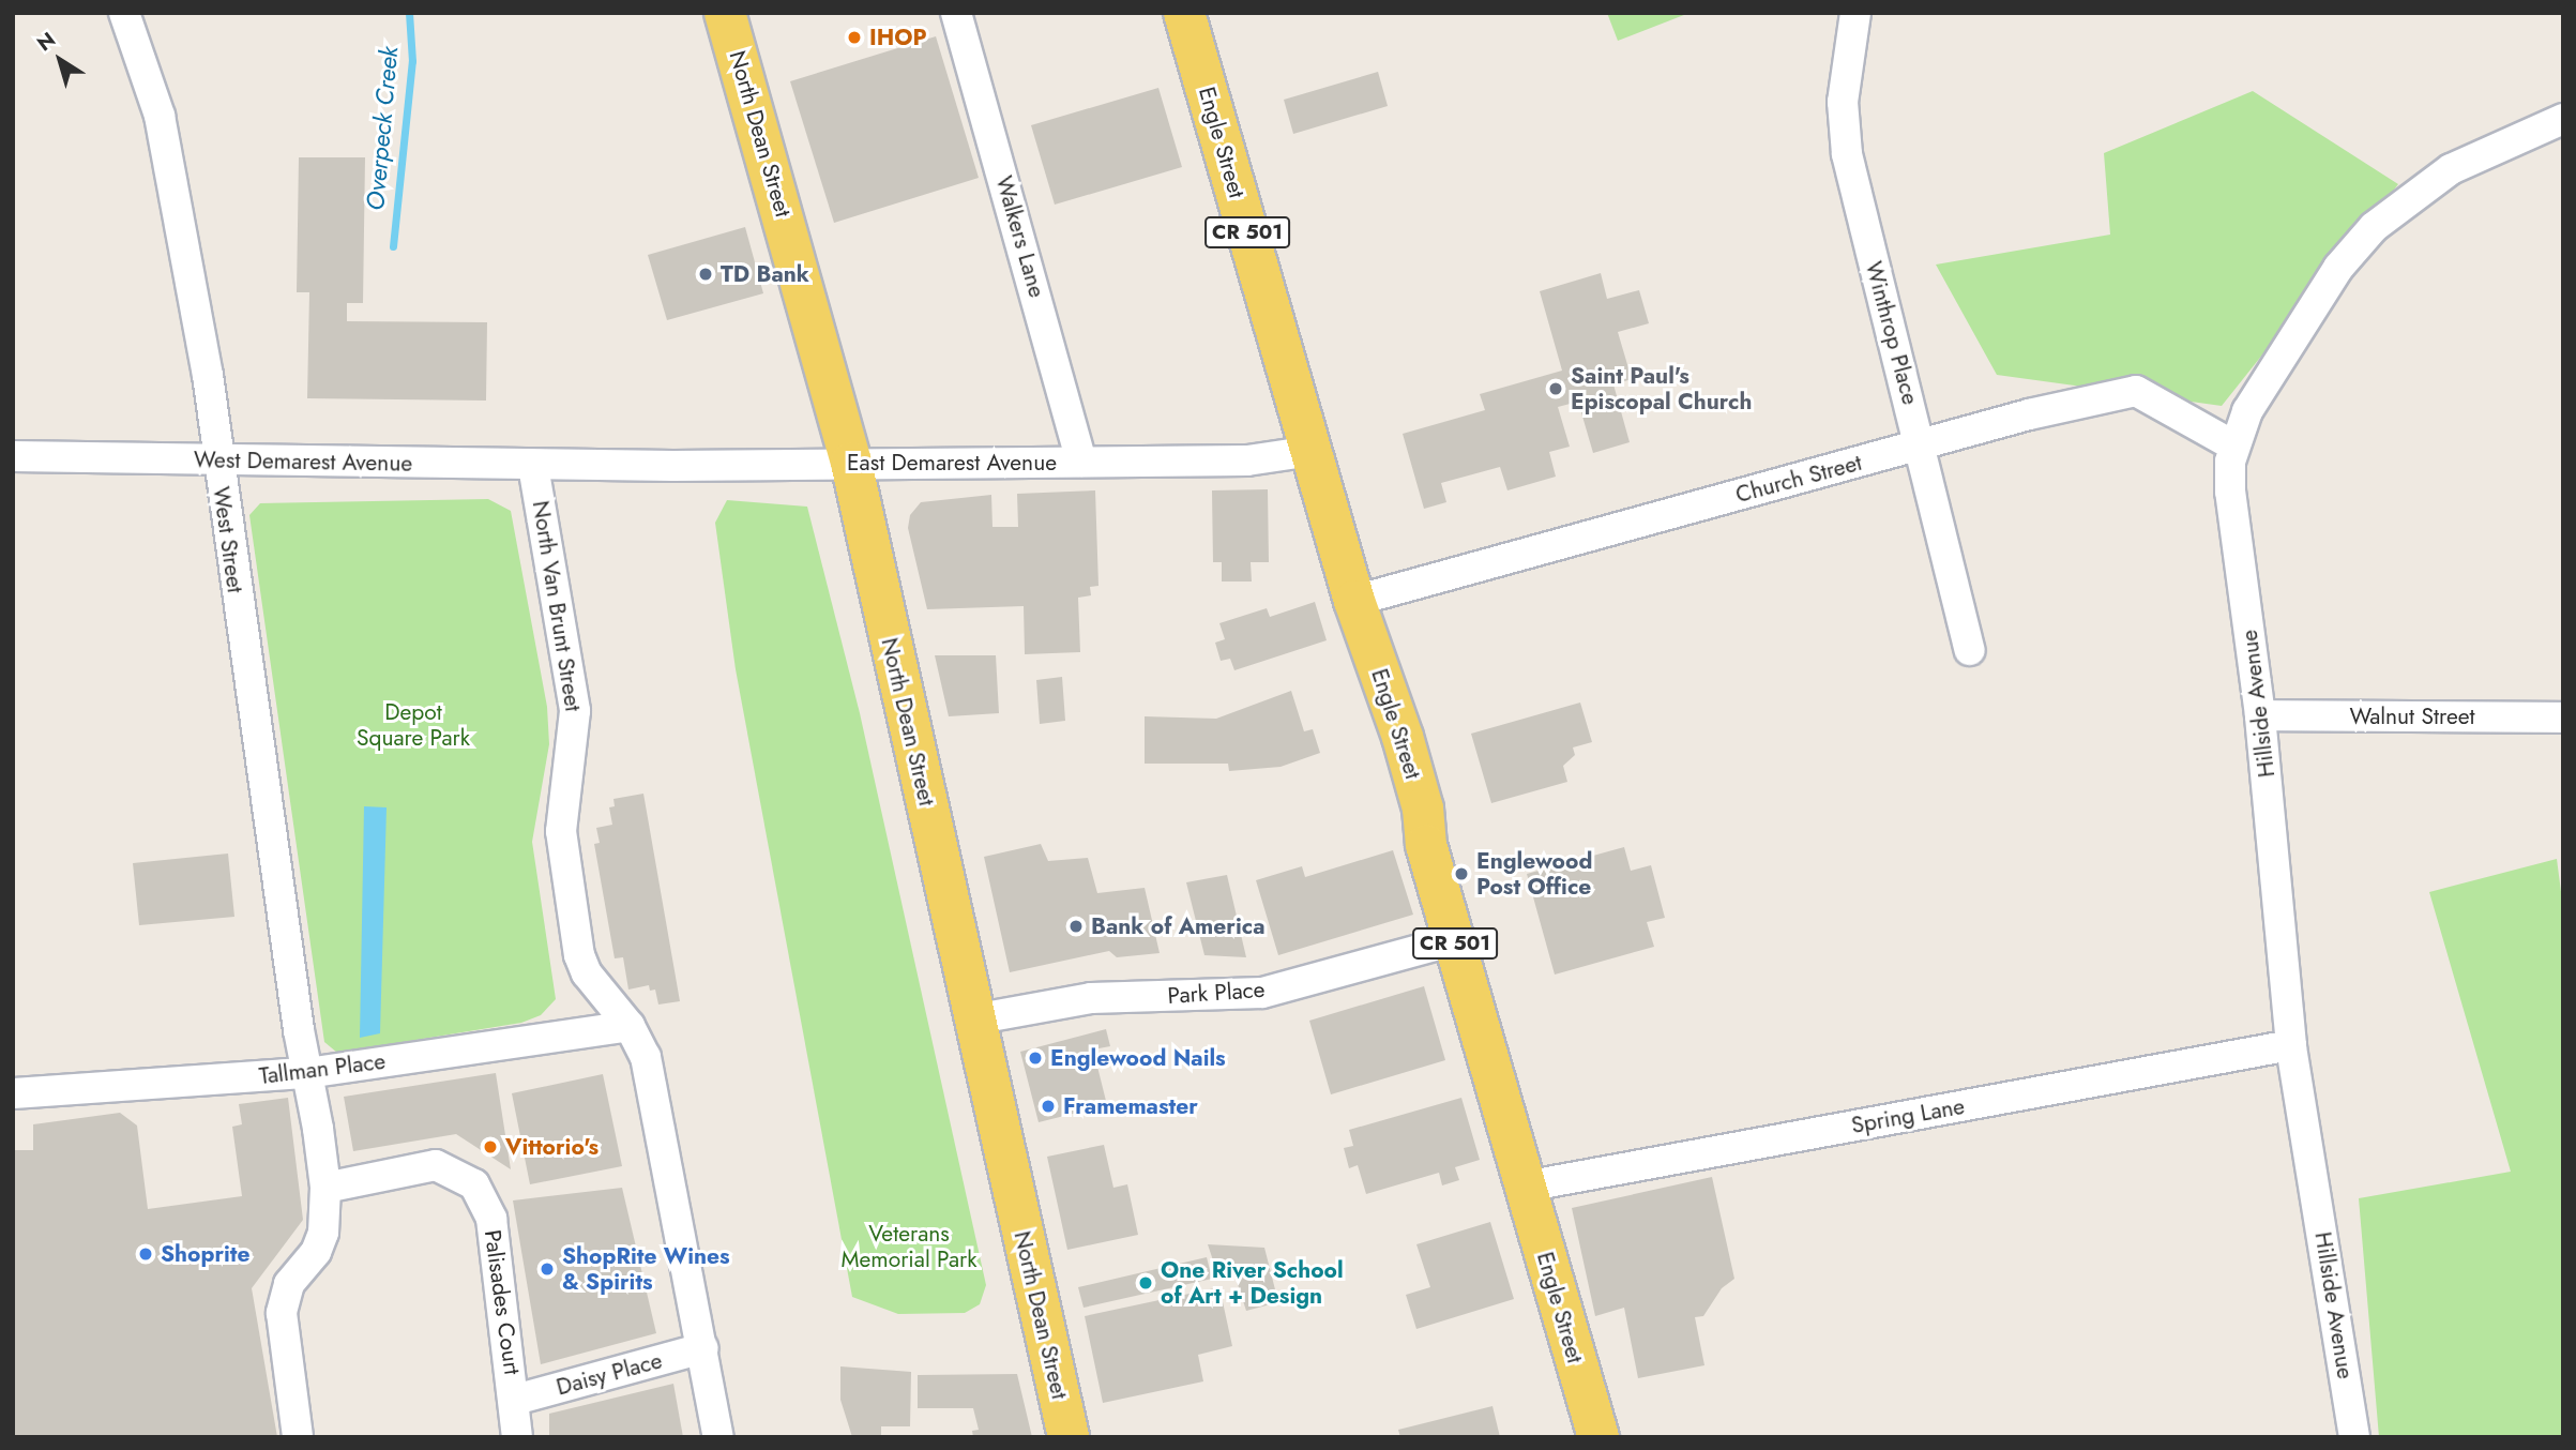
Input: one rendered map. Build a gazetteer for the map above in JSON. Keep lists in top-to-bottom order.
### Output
{
  "streets": {
    "main road": ["North Dean Street", "Engle Street", "CR 501"],
    "street": [
      "Walkers Lane",
      "Winthrop Place",
      "West Demarest Avenue",
      "East Demarest Avenue",
      "Church Street",
      "West Street",
      "North Van Brunt Street",
      "Hillside Avenue",
      "Walnut Street",
      "Park Place",
      "Tallman Place",
      "Spring Lane",
      "Palisades Court",
      "Daisy Place"
    ]
  },
  "crossings": [
    ["North Dean Street", "East Demarest Avenue"],
    ["North Dean Street", "Park Place"],
    ["Engle Street", "East Demarest Avenue"],
    ["Engle Street", "Church Street"],
    ["Engle Street", "Park Place"],
    ["Engle Street", "Spring Lane"],
    ["Walkers Lane", "East Demarest Avenue"],
    ["Winthrop Place", "Church Street"],
    ["West Demarest Avenue", "East Demarest Avenue"],
    ["West Demarest Avenue", "West Street"],
    ["West Demarest Avenue", "North Van Brunt Street"],
    ["Church Street", "Hillside Avenue"],
    ["West Street", "Tallman Place"],
    ["West Street", "Palisades Court"],
    ["North Van Brunt Street", "Tallman Place"],
    ["North Van Brunt Street", "Daisy Place"],
    ["Hillside Avenue", "Walnut Street"],
    ["Hillside Avenue", "Spring Lane"],
    ["Palisades Court", "Daisy Place"]
  ],
  "water": ["Overpeck Creek"],
  "parks": ["Depot Square Park", "Veterans Memorial Park"],
  "places": [
    "IHOP",
    "TD Bank",
    "Saint Paul's Episcopal Church",
    "Englewood Post Office",
    "Bank of America",
    "Englewood Nails",
    "Framemaster",
    "Vittorio's",
    "Shoprite",
    "ShopRite Wines & Spirits",
    "One River School of Art + Design"
  ],
  "north": "top left"
}
